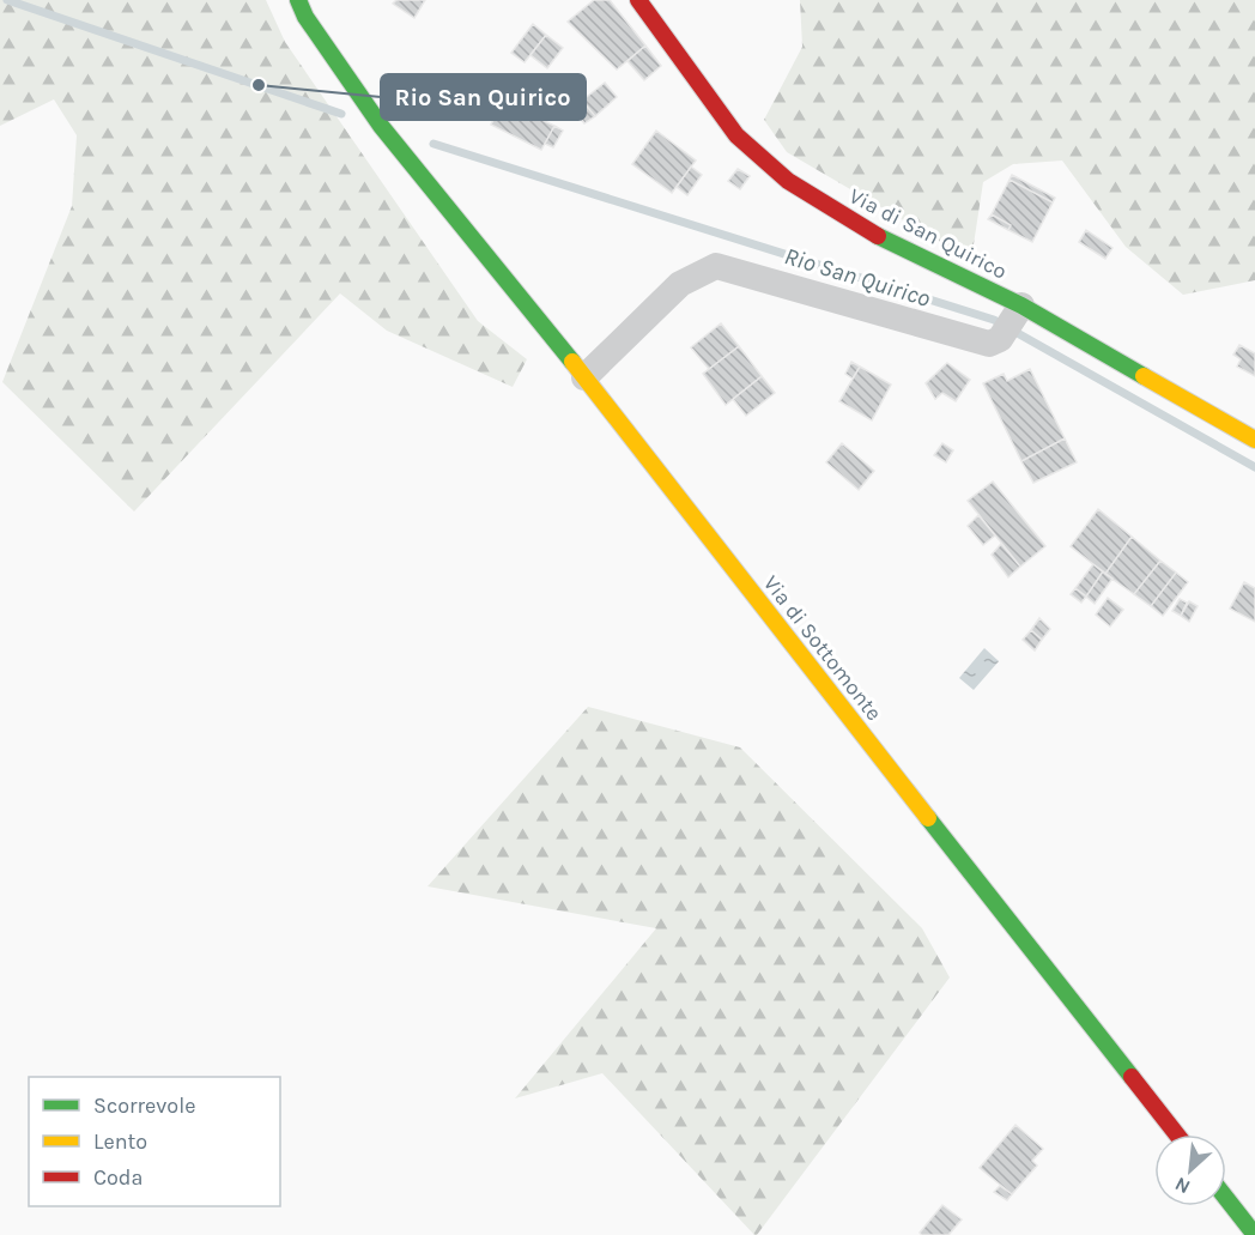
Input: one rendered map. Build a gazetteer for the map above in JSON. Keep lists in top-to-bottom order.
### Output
{
  "streets": {
    "main road": ["Via di San Quirico", "Via di Sottomonte"]
  },
  "water": ["Rio San Quirico"],
  "places": ["Rio San Quirico"],
  "legend": ["Scorrevole", "Lento", "Coda"],
  "north": "bottom left"
}
